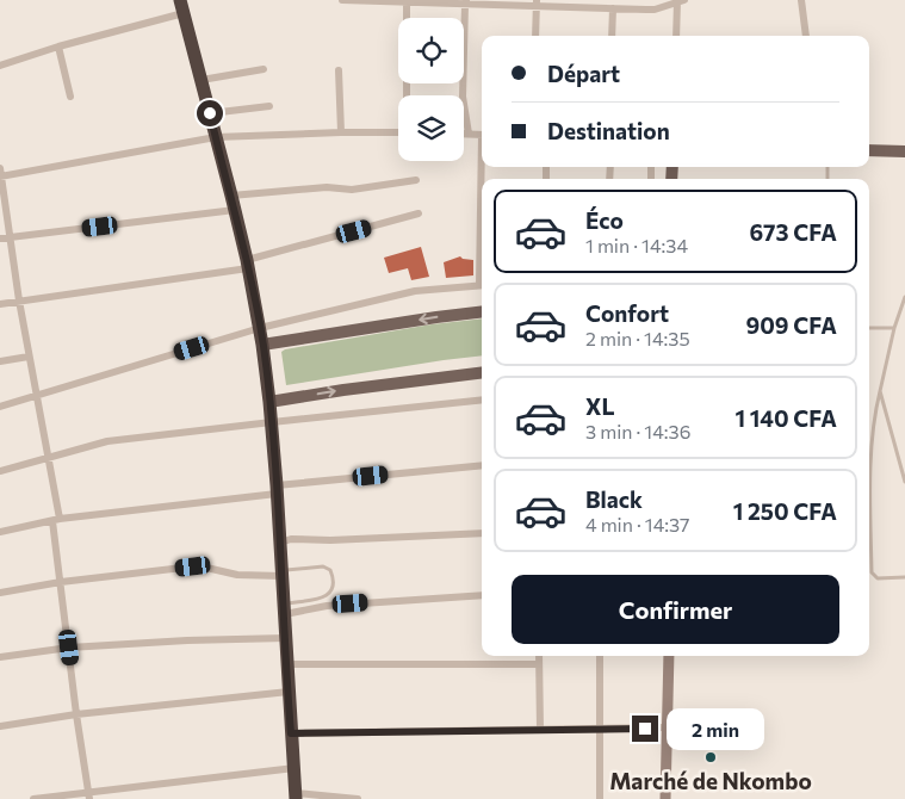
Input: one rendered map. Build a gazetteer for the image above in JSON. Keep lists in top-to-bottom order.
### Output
{
  "places": ["Marché de Nkombo"],
  "page": {
    "banner": ["Départ", "Destination"],
    "list": [
      {
        "name": "Éco",
        "note": "1 min · 14:34",
        "value": "673 CFA"
      },
      {
        "name": "Confort",
        "note": "2 min · 14:35",
        "value": "909 CFA"
      },
      {
        "name": "XL",
        "note": "3 min · 14:36",
        "value": "1 140 CFA"
      },
      {
        "name": "Black",
        "note": "4 min · 14:37",
        "value": "1 250 CFA"
      }
    ],
    "buttons": "Confirmer",
    "bubble": "2 min"
  }
}
